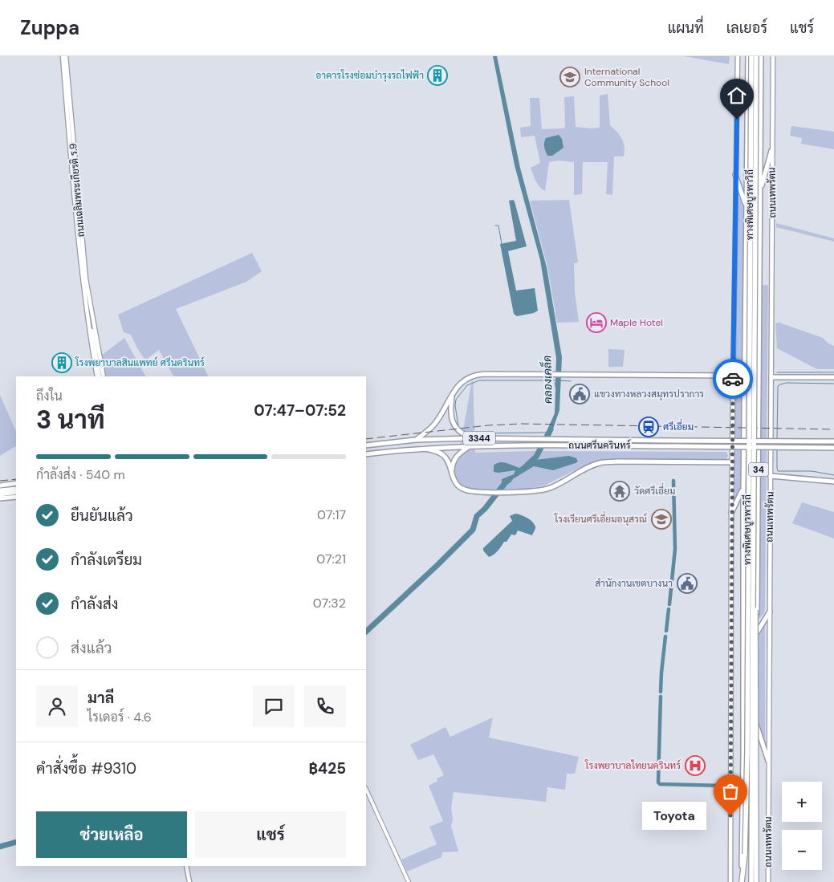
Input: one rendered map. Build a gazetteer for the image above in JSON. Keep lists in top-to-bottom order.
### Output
{
  "streets": {
    "highway": ["ทางพิเศษบูรพาวิถี"],
    "main road": [
      "ถนนเฉลิมพระเกียรติ ร.9",
      "ถนนเทพรัตน",
      "3344",
      "ถนนศรีนครินทร์",
      "34"
    ]
  },
  "crossings": [
    ["ถนนเทพรัตน", "ทางพิเศษบูรพาวิถี"]
  ],
  "water": ["คลองเคล็ด"],
  "places": {
    "building": ["อาคารโรงซ่อมบำรุงรถไฟฟ้า", "โรงพยาบาลสินแพทย์ ศรีนครินทร์"],
    "school or university": ["International Community School", "โรงเรียนศรีเอี่ยมอนุสรณ์"],
    "hotel": ["Maple Hotel"],
    "public building": ["แขวงทางหลวงสมุทรปราการ", "สำนักงานเขตบางนา"],
    "station": ["ศรีเอี่ยม"],
    "temple": ["วัดศรีเอี่ยม"],
    "hospital": ["โรงพยาบาลไทยนครินทร์"],
    "other": ["Toyota"]
  },
  "page": {
    "header": "Zuppa",
    "nav": ["แผนที่", "เลเยอร์", "แชร์"],
    "heading": ["3 นาที", "ถึงใน", "07:47–07:52"],
    "panel": [
      "มาลี",
      "ไรเดอร์ · 4.6",
      "คำสั่งซื้อ #9310",
      "฿425"
    ],
    "bar": "กำลังส่ง · 540 m",
    "list": [
      ["ยืนยันแล้ว", "07:17"],
      ["กำลังเตรียม", "07:21"],
      ["กำลังส่ง", "07:32"],
      "ส่งแล้ว"
    ],
    "map_buttons": ["+", "−"],
    "bubble": "Toyota",
    "buttons": ["ช่วยเหลือ", "แชร์"]
  }
}
